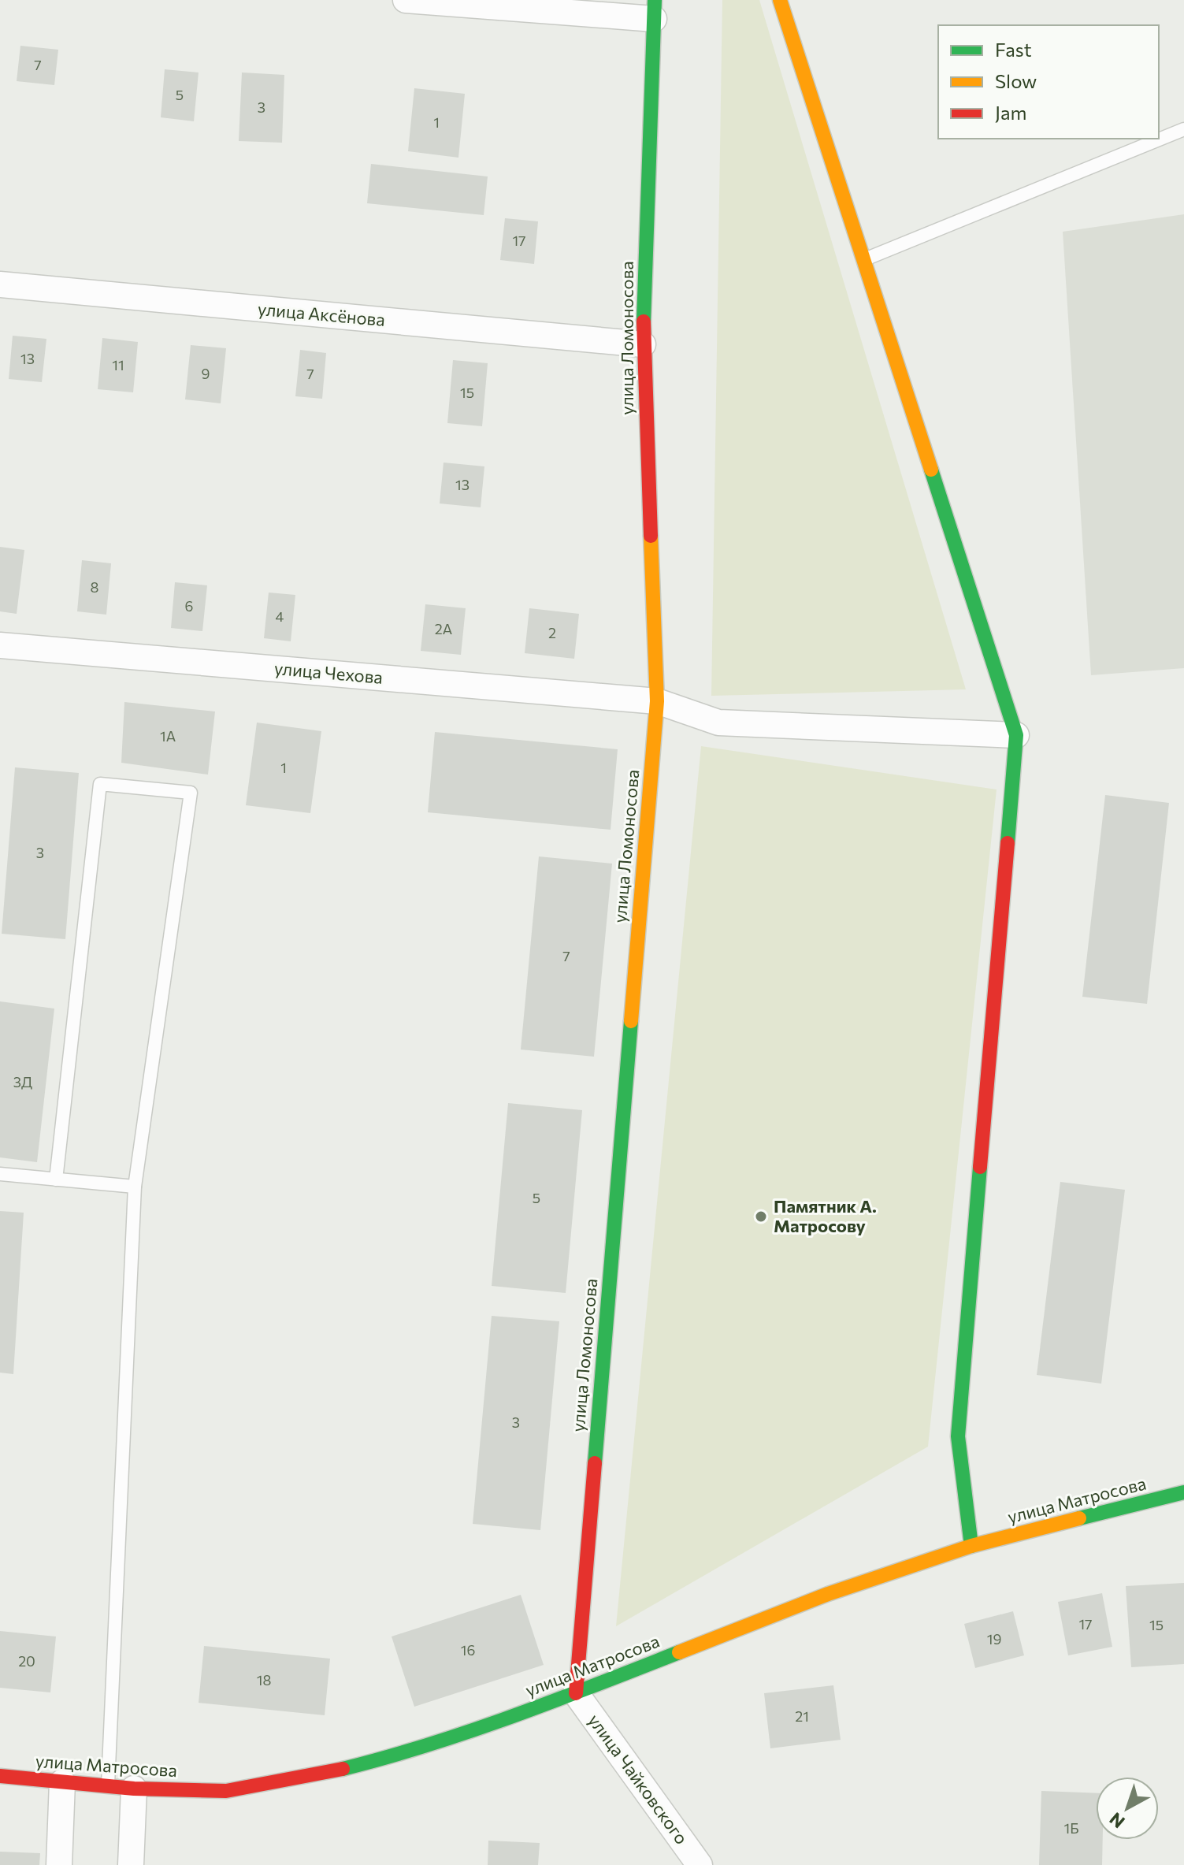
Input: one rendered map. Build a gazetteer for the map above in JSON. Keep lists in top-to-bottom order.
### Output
{
  "streets": {
    "street": [
      "улица Аксёнова",
      "улица Ломоносова",
      "улица Чехова",
      "улица Матросова",
      "улица Чайковского"
    ]
  },
  "crossings": [
    ["улица Аксёнова", "улица Ломоносова"],
    ["улица Ломоносова", "улица Чехова"],
    ["улица Ломоносова", "улица Матросова"],
    ["улица Ломоносова", "улица Чайковского"],
    ["улица Матросова", "улица Чайковского"]
  ],
  "places": ["Памятник А. Матросову"],
  "house_numbers": [
    "7",
    "5",
    "3",
    "1",
    "17",
    "13",
    "11",
    "9",
    "7",
    "15",
    "13",
    "8",
    "6",
    "4",
    "2А",
    "2",
    "1А",
    "1",
    "3",
    "7",
    "3Д",
    "5",
    "3",
    "17",
    "15",
    "19",
    "16",
    "20",
    "18",
    "21",
    "1Б"
  ],
  "legend": ["Fast", "Slow", "Jam"],
  "north": "bottom left"
}
